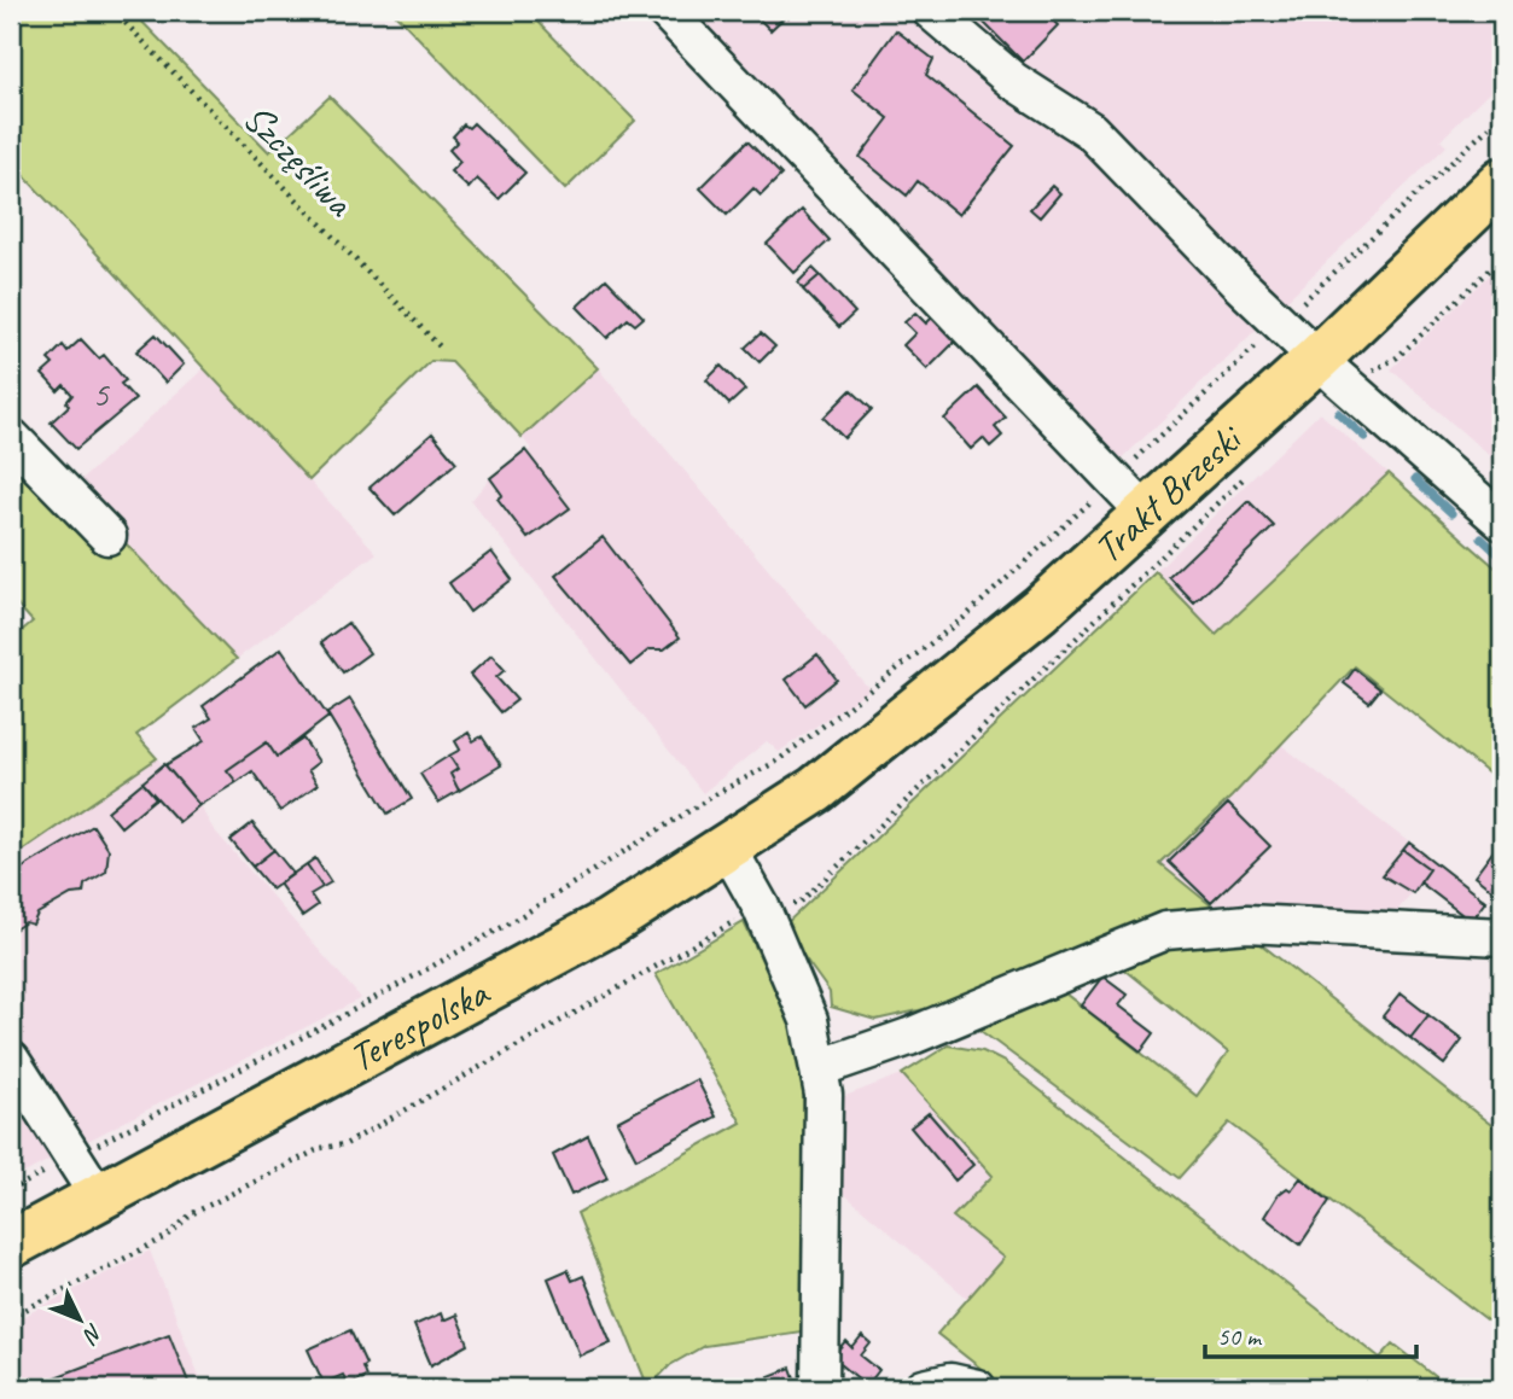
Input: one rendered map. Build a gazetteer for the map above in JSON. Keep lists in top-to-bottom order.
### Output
{
  "streets": {
    "main road": ["Trakt Brzeski", "Terespolska"],
    "path": ["Szczęśliwa"]
  },
  "crossings": [
    ["Trakt Brzeski", "Terespolska"]
  ],
  "house_numbers": ["5"],
  "scale_bar": "50 m",
  "north": "bottom right"
}
